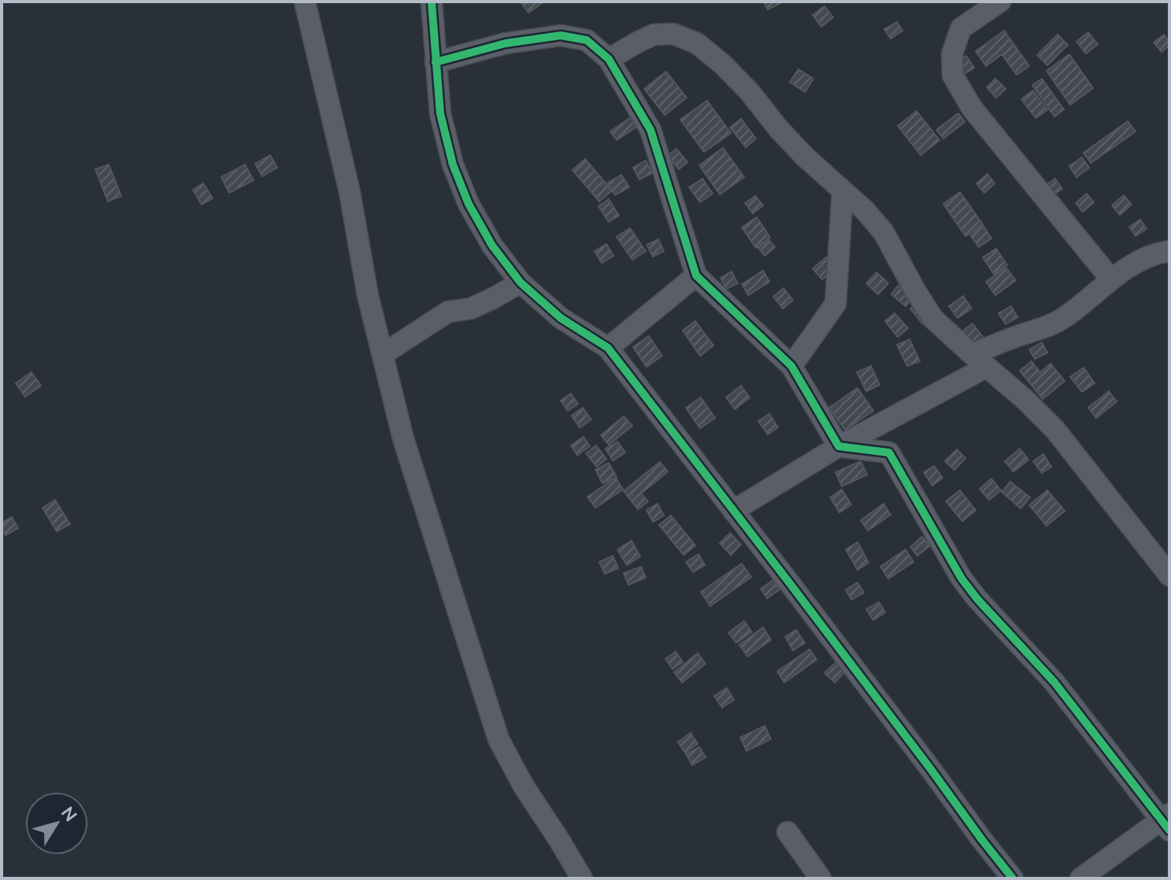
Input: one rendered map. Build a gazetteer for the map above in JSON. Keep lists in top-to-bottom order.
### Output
{
  "north": "top right"
}
